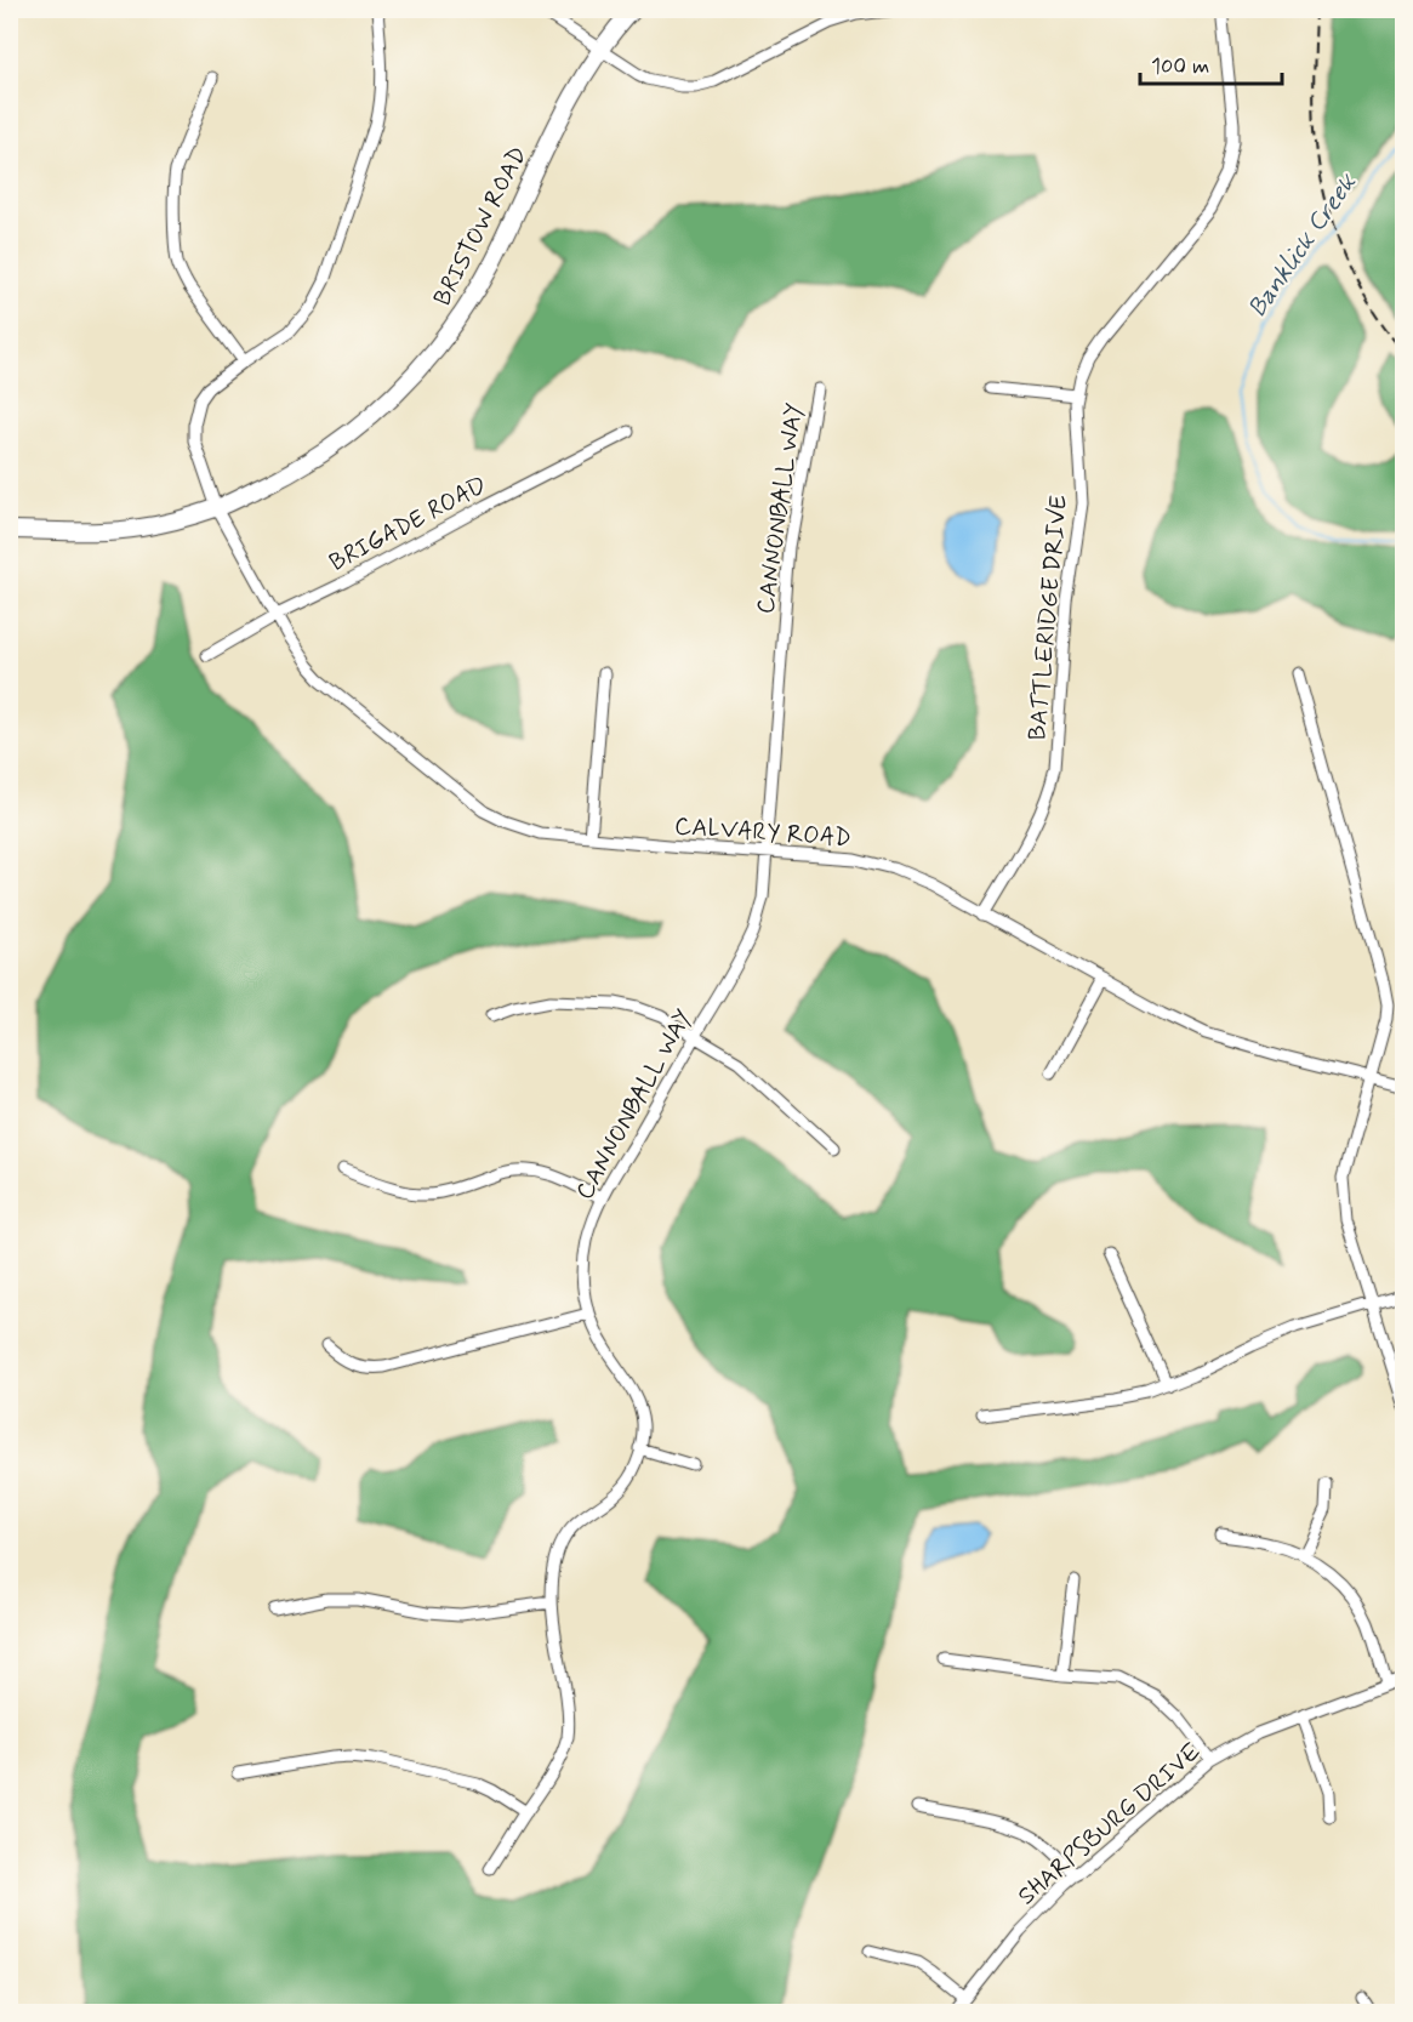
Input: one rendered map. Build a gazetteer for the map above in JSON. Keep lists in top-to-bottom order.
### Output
{
  "streets": {
    "main road": ["BRISTOW ROAD"],
    "street": [
      "CANNONBALL WAY",
      "BRIGADE ROAD",
      "BATTLERIDGE DRIVE",
      "CALVARY ROAD",
      "SHARPSBURG DRIVE"
    ]
  },
  "crossings": [
    ["BRISTOW ROAD", "CALVARY ROAD"],
    ["CANNONBALL WAY", "CALVARY ROAD"],
    ["BRIGADE ROAD", "CALVARY ROAD"],
    ["BATTLERIDGE DRIVE", "CALVARY ROAD"]
  ],
  "water": ["Banklick Creek"],
  "scale_bar": "100 m"
}
